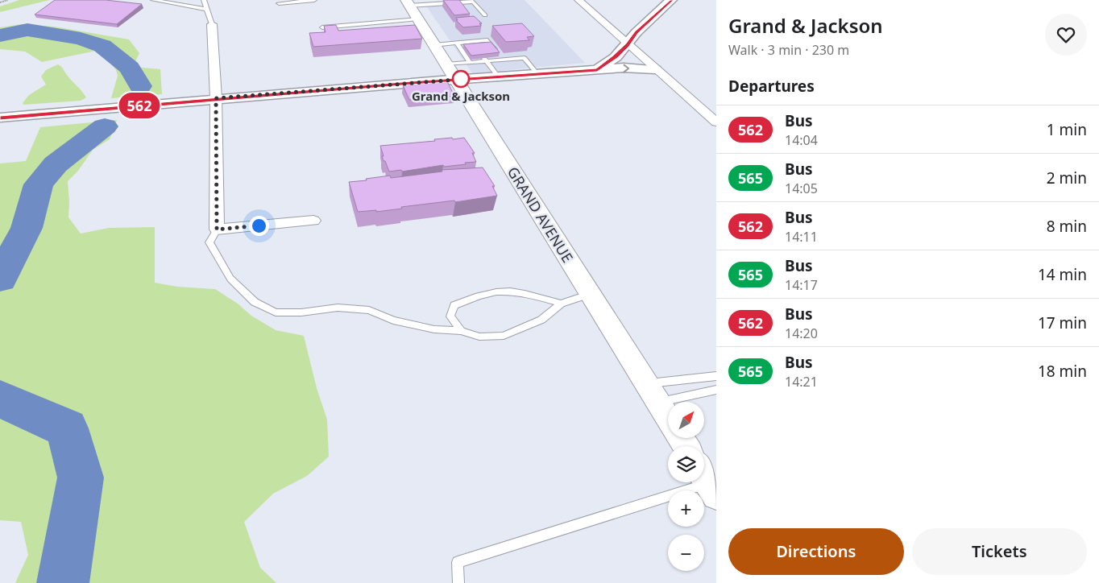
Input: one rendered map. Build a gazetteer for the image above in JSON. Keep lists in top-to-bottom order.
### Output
{
  "streets": {
    "main road": ["GRAND AVENUE"]
  },
  "places": ["Grand & Jackson"],
  "lines": ["bus line 562"],
  "north": "top right",
  "page": {
    "on_map": "562",
    "heading": [
      ["Grand & Jackson", "Walk · 3 min · 230 m"],
      "Departures"
    ],
    "list": [
      {
        "mark": "562",
        "name": "Bus",
        "note": "14:04",
        "value": "1 min"
      },
      {
        "mark": "565",
        "name": "Bus",
        "note": "14:05",
        "value": "2 min"
      },
      {
        "mark": "562",
        "name": "Bus",
        "note": "14:11",
        "value": "8 min"
      },
      {
        "mark": "565",
        "name": "Bus",
        "note": "14:17",
        "value": "14 min"
      },
      {
        "mark": "562",
        "name": "Bus",
        "note": "14:20",
        "value": "17 min"
      },
      {
        "mark": "565",
        "name": "Bus",
        "note": "14:21",
        "value": "18 min"
      }
    ],
    "map_buttons": ["+", "−"],
    "buttons": ["Directions", "Tickets"]
  }
}
